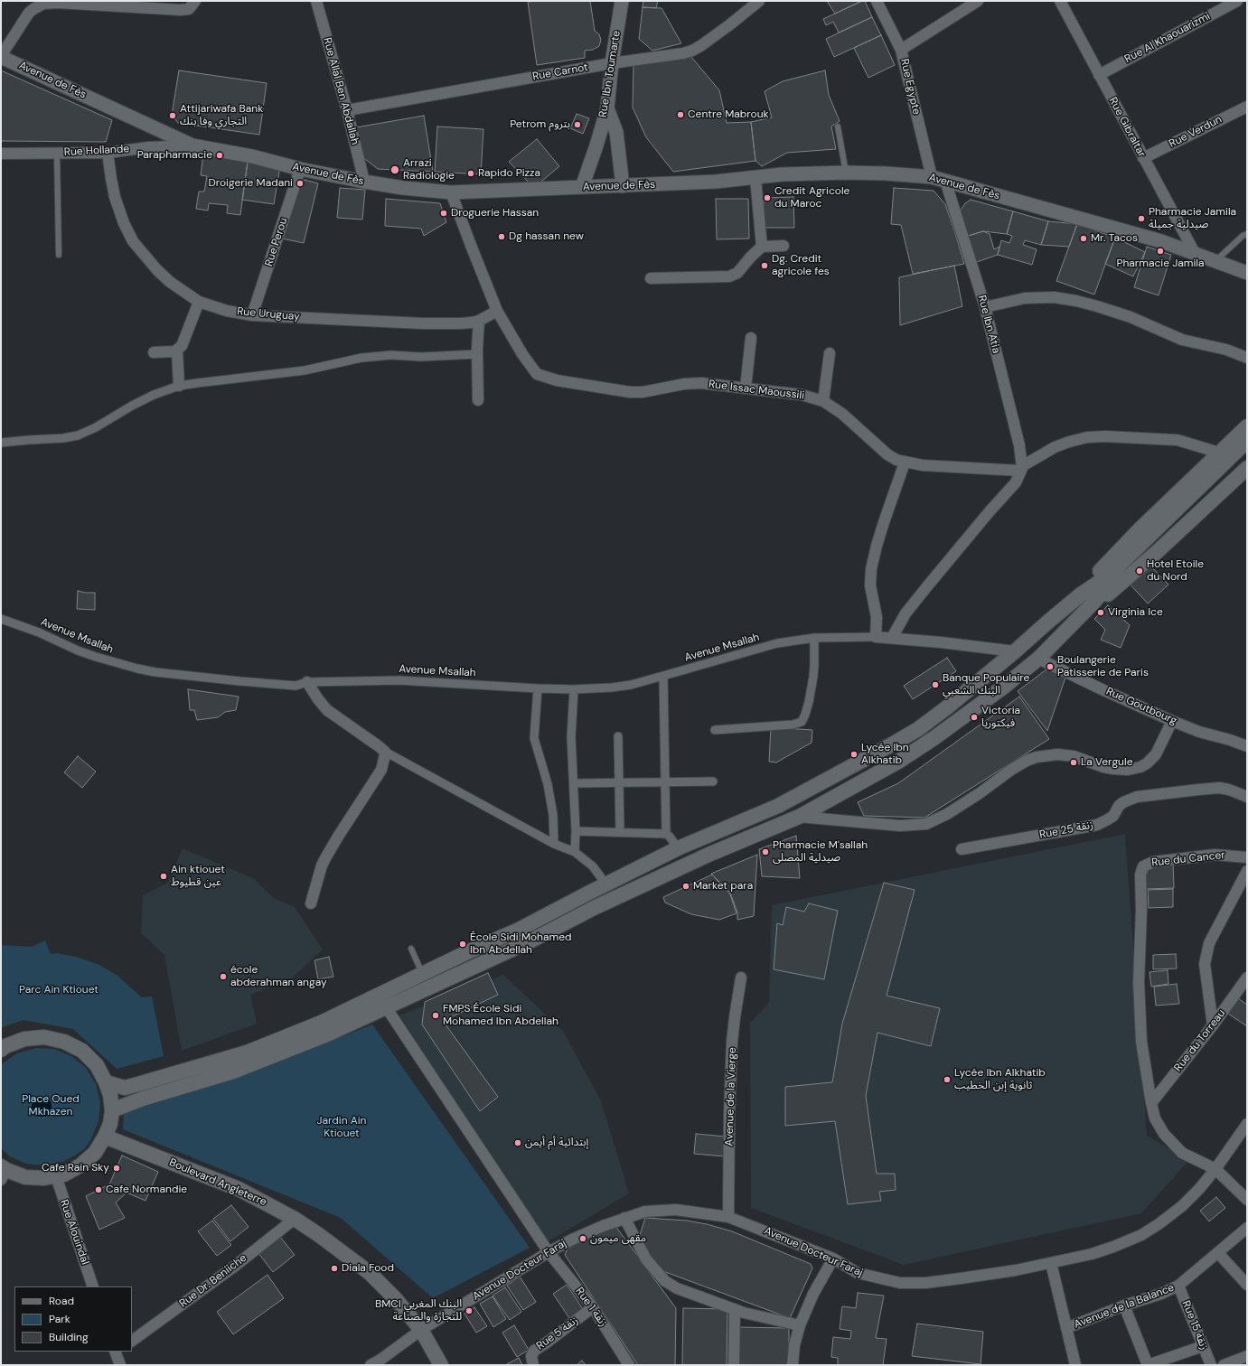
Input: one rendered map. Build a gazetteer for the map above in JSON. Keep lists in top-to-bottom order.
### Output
{
  "streets": {
    "main road": ["Boulevard Angleterre"],
    "street": [
      "Rue Al Khaouarizmi",
      "Rue Carnot",
      "Rue Ibn Toumarte",
      "Avenue de Fès",
      "Rue Egypte",
      "Rue Allal Ben Abdallah",
      "Rue Gibraltar",
      "Rue Verdun",
      "Rue Hollande",
      "Rue Perou",
      "Rue Uruguay",
      "Rue Ibn Atia",
      "Rue Issac Maoussili",
      "Avenue Msallah",
      "Rue Goutbourg",
      "Rue 25 زنقة",
      "Rue du Cancer",
      "Rue du Torreau",
      "Avenue de la Vierge",
      "Rue Alouindal",
      "Avenue Docteur Faraj",
      "Rue Dr. Beniiche",
      "Avenue de la Balance",
      "Rue 1 زنقة",
      "Rue 15 زنقة",
      "Rue 5 زنقة"
    ]
  },
  "crossings": [
    ["Rue Al Khaouarizmi", "Rue Gibraltar"],
    ["Rue Carnot", "Rue Ibn Toumarte"],
    ["Rue Carnot", "Rue Allal Ben Abdallah"],
    ["Rue Ibn Toumarte", "Avenue de Fès"],
    ["Avenue de Fès", "Rue Egypte"],
    ["Avenue de Fès", "Rue Allal Ben Abdallah"],
    ["Avenue de Fès", "Rue Gibraltar"],
    ["Avenue de Fès", "Rue Hollande"],
    ["Avenue de Fès", "Rue Perou"],
    ["Avenue de Fès", "Rue Ibn Atia"],
    ["Rue Gibraltar", "Rue Verdun"],
    ["Rue Hollande", "Rue Uruguay"],
    ["Rue Perou", "Rue Uruguay"],
    ["Rue Uruguay", "Rue Issac Maoussili"],
    ["Rue Ibn Atia", "Rue Issac Maoussili"],
    ["Rue du Cancer", "Rue du Torreau"],
    ["Avenue de la Vierge", "Avenue Docteur Faraj"],
    ["Boulevard Angleterre", "Avenue Docteur Faraj"],
    ["Boulevard Angleterre", "Rue Dr. Beniiche"],
    ["Avenue Docteur Faraj", "Rue 1 زنقة"],
    ["Avenue de la Balance", "Rue 15 زنقة"],
    ["Rue 1 زنقة", "Rue 5 زنقة"]
  ],
  "parks": ["Parc Ain Ktiouet", "Place Oued Mkhazen", "Jardin Ain Ktiouet"],
  "places": [
    "Centre Mabrouk",
    "Attijariwafa Bank التجاري وفا بنك",
    "Petrom بتروم",
    "Parapharmacie",
    "Arrazi Radiologie",
    "Rapido Pizza",
    "Droigerie Madani",
    "Credit Agricole du Maroc",
    "Droguerie Hassan",
    "Pharmacie Jamila صيدلية جميلة",
    "Dg hassan new",
    "Mr. Tacos",
    "Pharmacie Jamila",
    "Dg. Credit agricole fes",
    "Hotel Etoile du Nord",
    "Virginia Ice",
    "Boulangerie Patisserie de Paris",
    "Banque Populaire البنك الشعبي",
    "Victoria فيكتوريا",
    "Lycée Ibn Alkhatib",
    "La Vergule",
    "Pharmacie M'sallah صيدلية المصلى",
    "Ain ktiouet عين قطيوط",
    "Market para",
    "École Sidi Mohamed Ibn Abdellah",
    "école abderahman angay",
    "FMPS École Sidi Mohamed Ibn Abdellah",
    "Lycée Ibn Alkhatib ثانوية إبن الخطيب",
    "إبتدائية أم أيمن",
    "Cafe Rain Sky",
    "Cafe Normandie",
    "مقهى ميمون",
    "Diala Food",
    "BMCI البنك المغربي للتجارة والصناعة"
  ],
  "legend": ["Road", "Park", "Building"]
}
